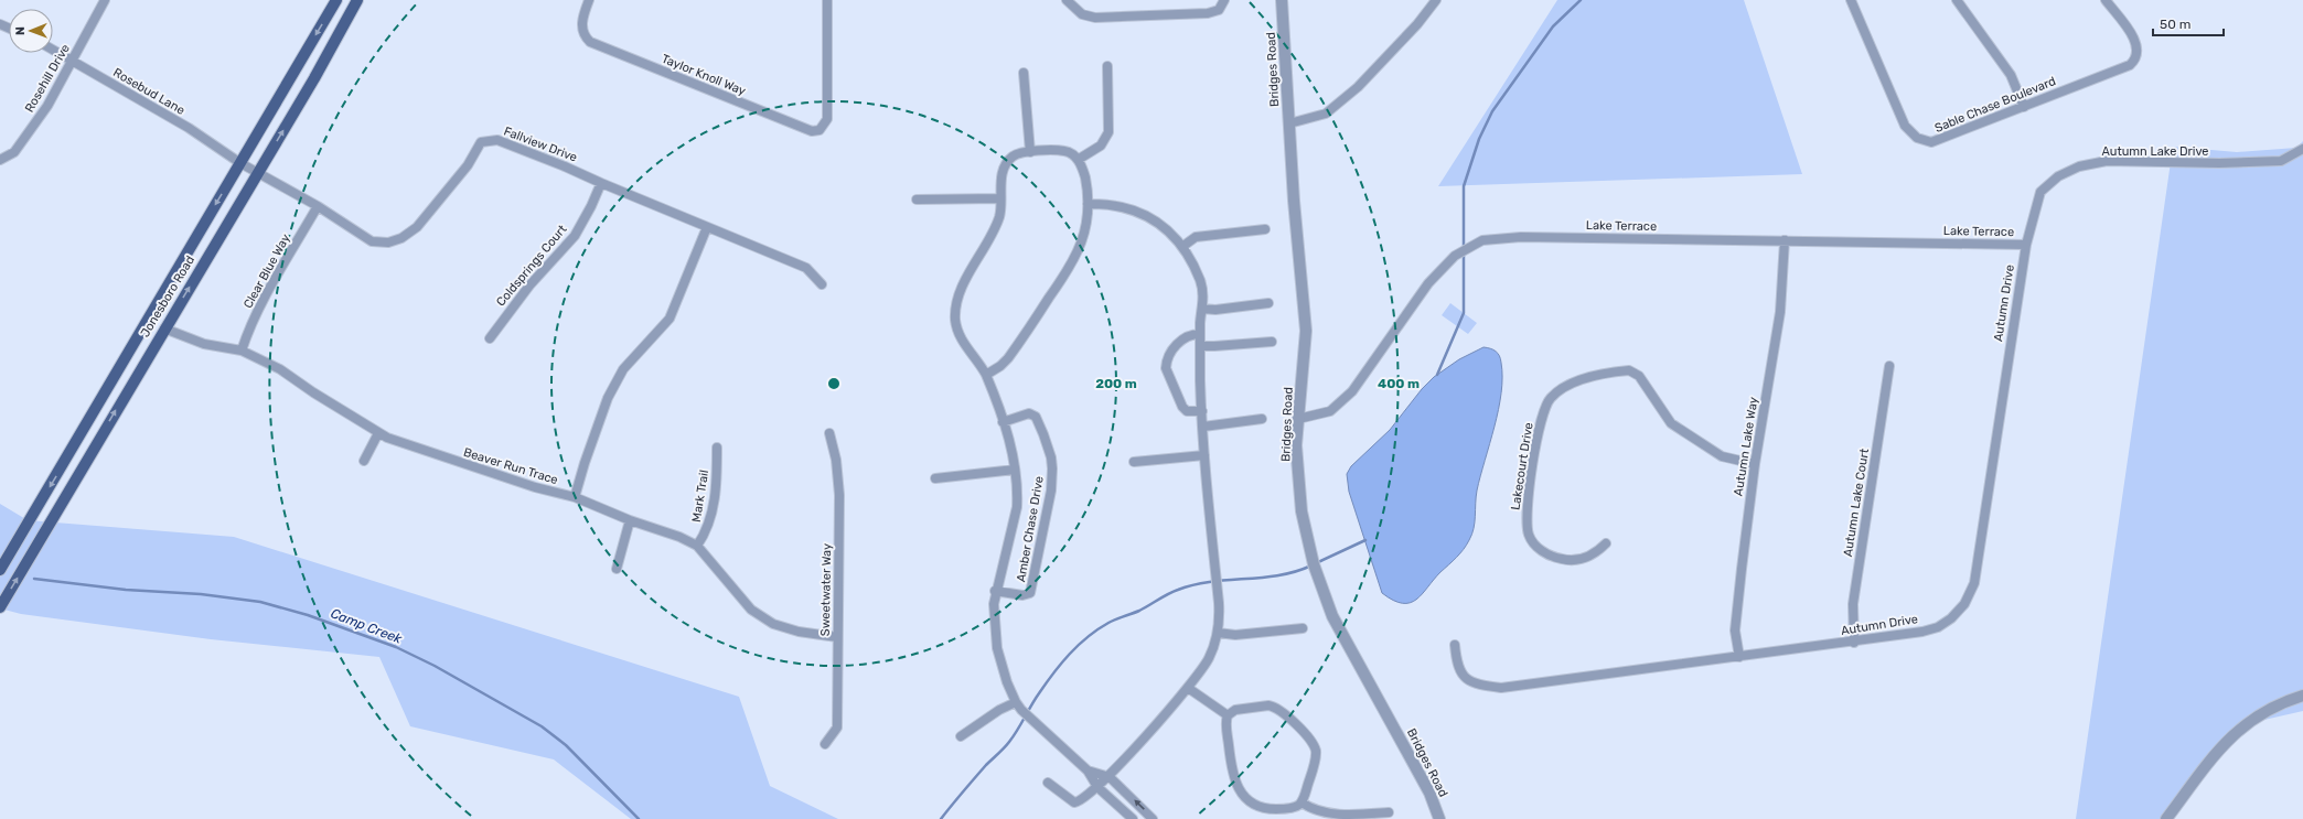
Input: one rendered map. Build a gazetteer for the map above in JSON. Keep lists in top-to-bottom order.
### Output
{
  "streets": {
    "main road": ["Jonesboro Road"],
    "street": [
      "Bridges Road",
      "Taylor Knoll Way",
      "Rosehill Drive",
      "Rosebud Lane",
      "Sable Chase Boulevard",
      "Fallview Drive",
      "Autumn Lake Drive",
      "Lake Terrace",
      "Coldsprings Court",
      "Clear Blue Way",
      "Autumn Drive",
      "Autumn Lake Way",
      "Beaver Run Trace",
      "Lakecourt Drive",
      "Mark Trail",
      "Autumn Lake Court",
      "Amber Chase Drive",
      "Sweetwater Way"
    ]
  },
  "crossings": [
    ["Bridges Road", "Lake Terrace"],
    ["Rosehill Drive", "Rosebud Lane"],
    ["Rosebud Lane", "Fallview Drive"],
    ["Rosebud Lane", "Jonesboro Road"],
    ["Fallview Drive", "Coldsprings Court"],
    ["Fallview Drive", "Clear Blue Way"],
    ["Fallview Drive", "Jonesboro Road"],
    ["Autumn Lake Drive", "Lake Terrace"],
    ["Autumn Lake Drive", "Autumn Drive"],
    ["Lake Terrace", "Autumn Drive"],
    ["Lake Terrace", "Autumn Lake Way"],
    ["Clear Blue Way", "Beaver Run Trace"],
    ["Jonesboro Road", "Beaver Run Trace"],
    ["Autumn Drive", "Autumn Lake Way"],
    ["Autumn Drive", "Autumn Lake Court"],
    ["Autumn Lake Way", "Lakecourt Drive"],
    ["Beaver Run Trace", "Mark Trail"],
    ["Beaver Run Trace", "Sweetwater Way"]
  ],
  "water": ["Camp Creek"],
  "scale_bar": "50 m",
  "north": "left",
  "rings": ["200 m", "400 m"]
}
